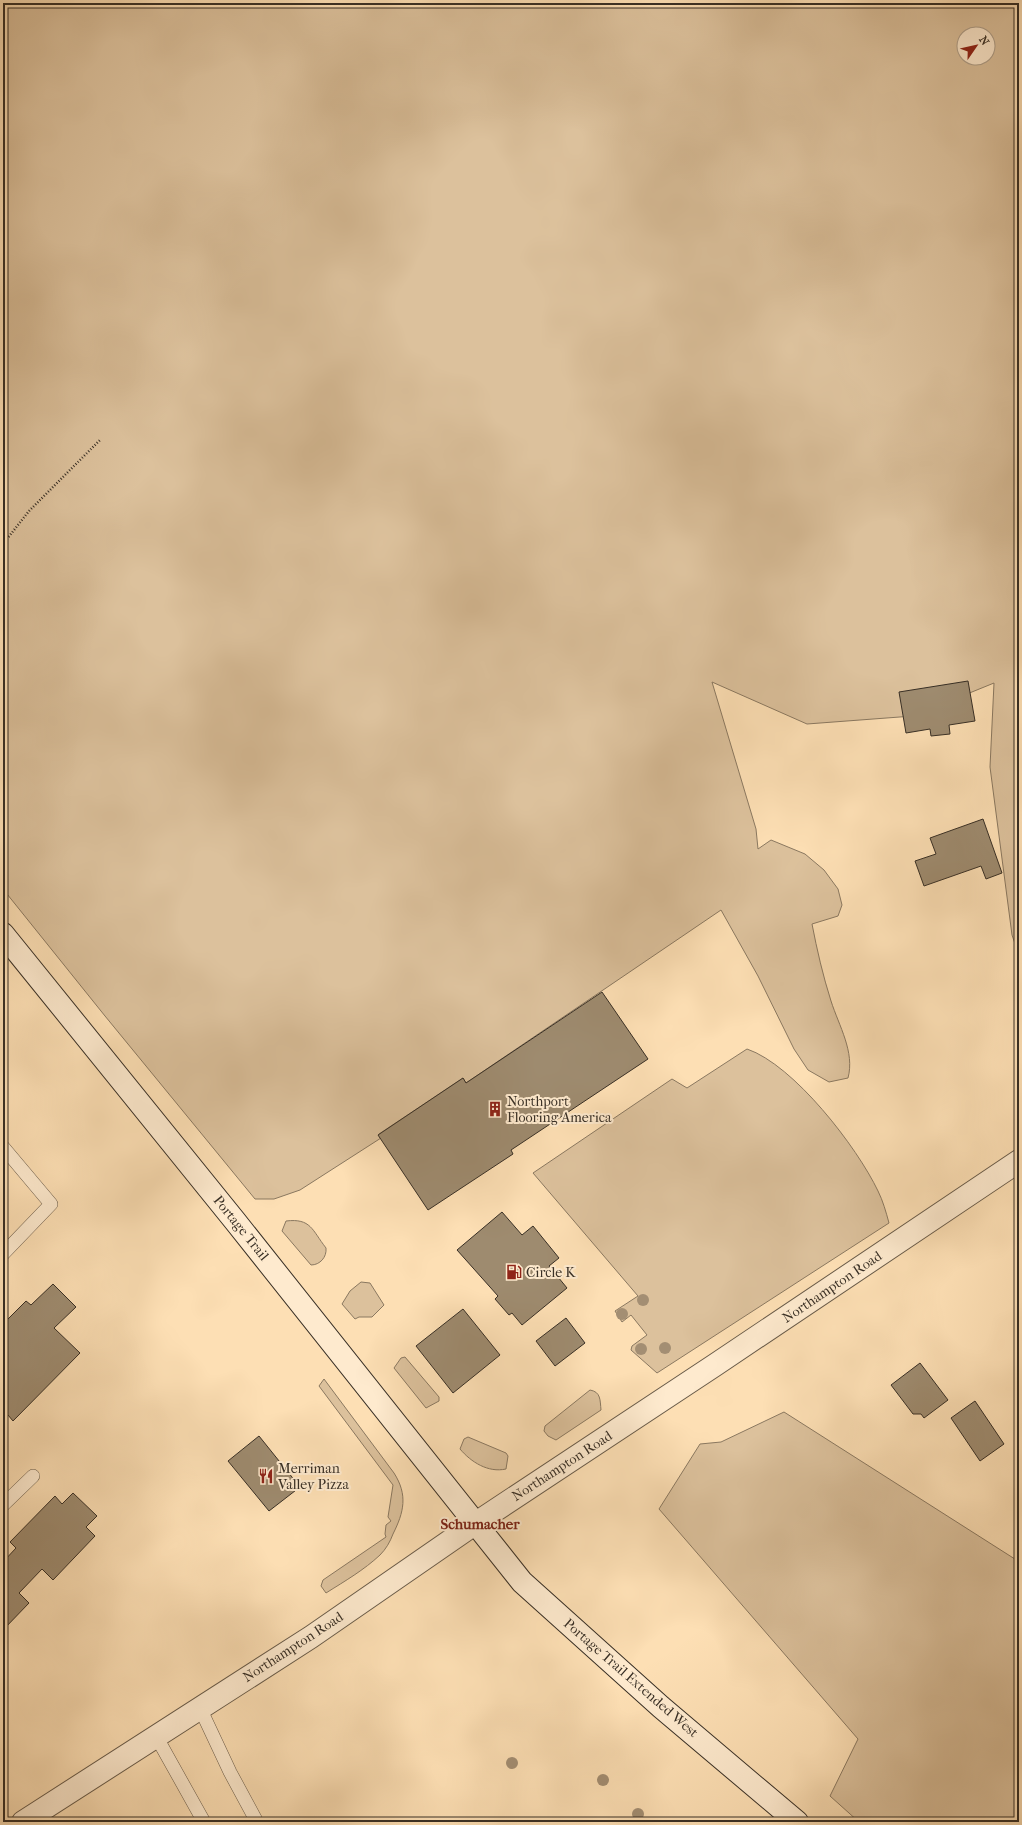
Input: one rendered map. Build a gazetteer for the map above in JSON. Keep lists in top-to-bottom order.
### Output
{
  "streets": {
    "street": ["Portage Trail", "Northampton Road", "Portage Trail Extended West"]
  },
  "crossings": [
    ["Portage Trail", "Northampton Road"],
    ["Portage Trail", "Portage Trail Extended West"],
    ["Northampton Road", "Portage Trail Extended West"]
  ],
  "districts": ["Schumacher"],
  "places": {
    "building": ["Northport Flooring America"],
    "fuel station": ["Circle K"],
    "restaurant": ["Merriman Valley Pizza"]
  },
  "north": "top right"
}
